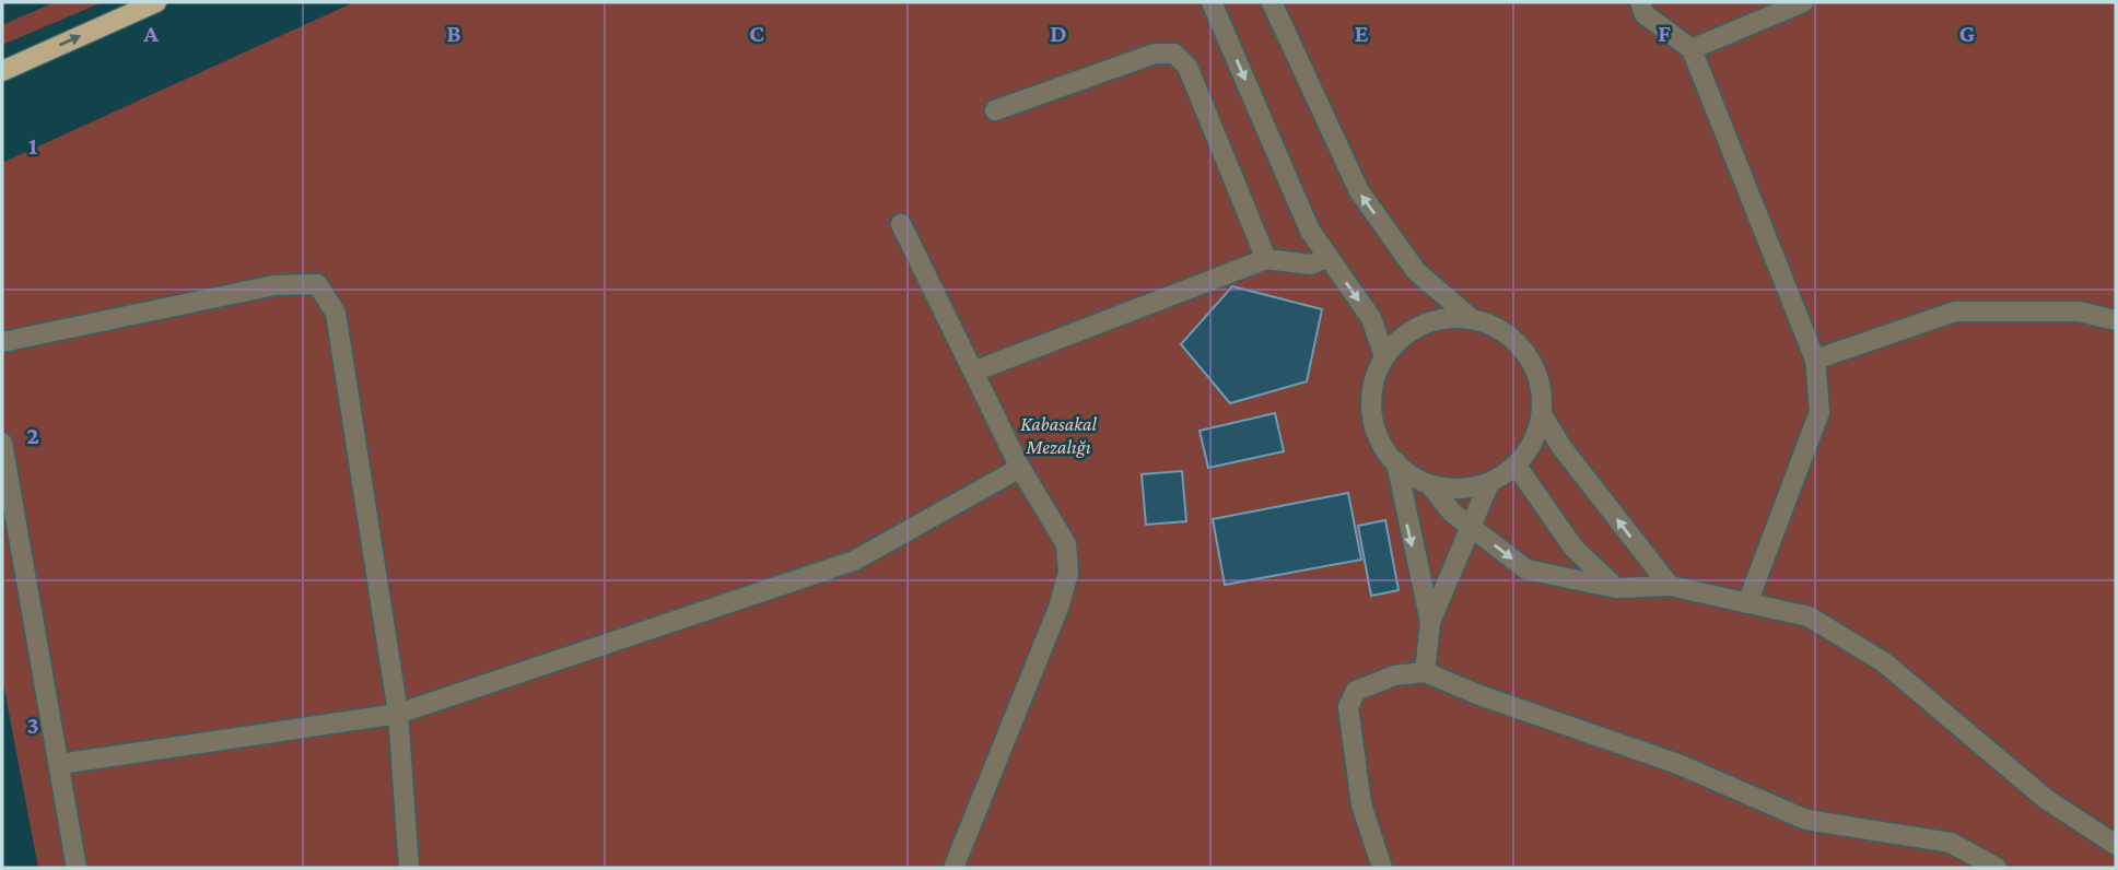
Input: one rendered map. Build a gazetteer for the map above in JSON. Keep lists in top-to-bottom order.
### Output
{
  "parks": ["Kabasakal Mezalığı"],
  "grid": {
    "columns": [
      "A",
      "B",
      "C",
      "D",
      "E",
      "F",
      "G"
    ],
    "rows": ["1", "2", "3"]
  }
}
